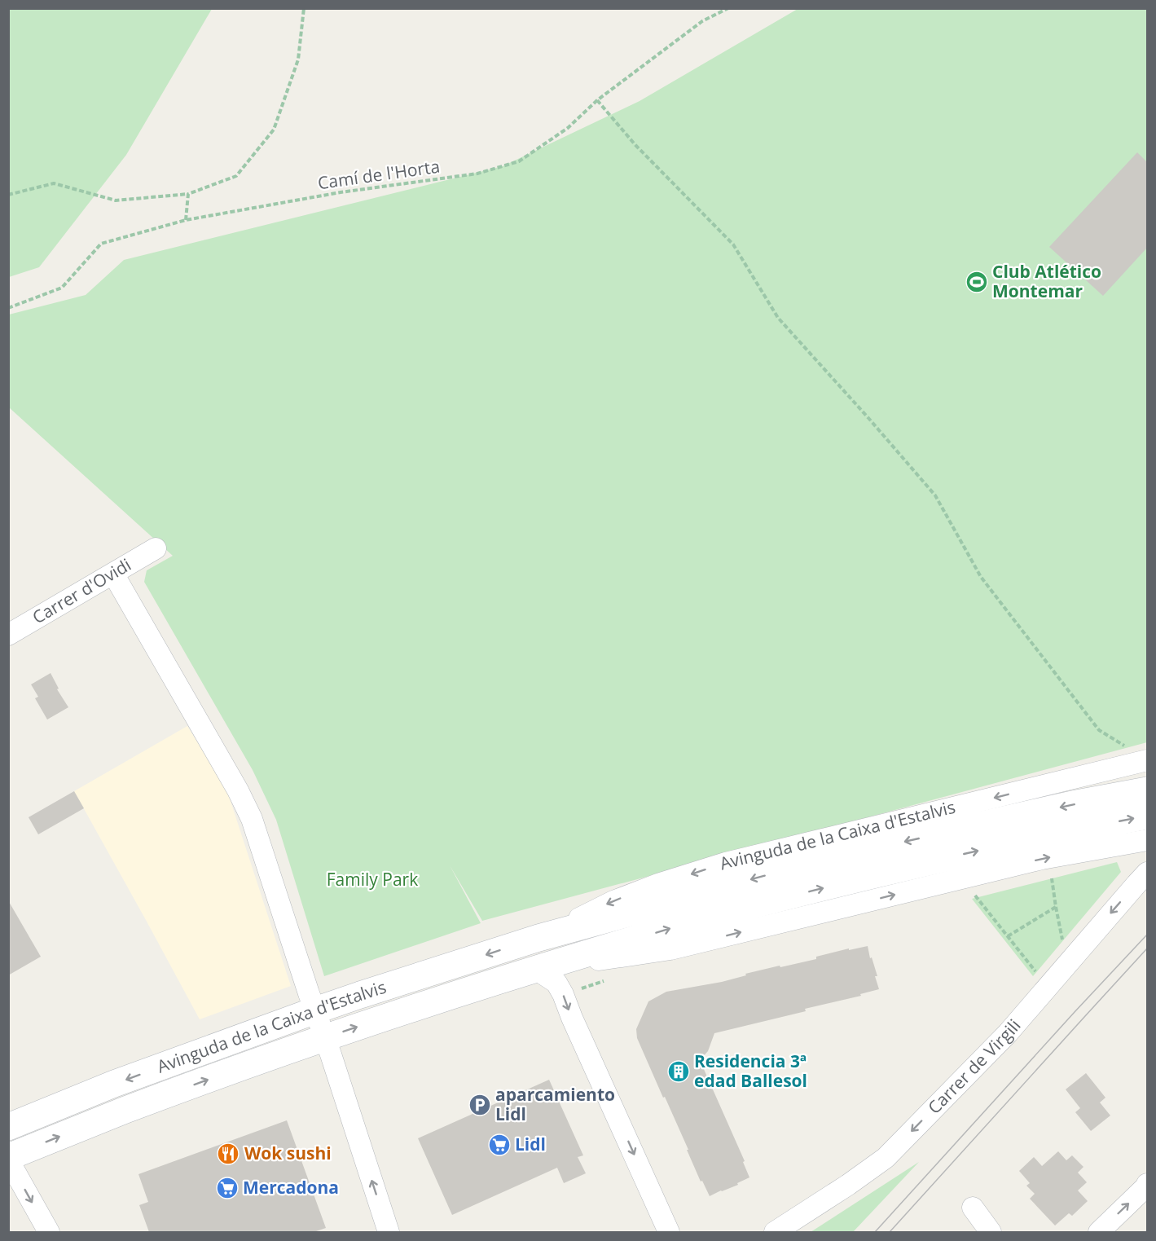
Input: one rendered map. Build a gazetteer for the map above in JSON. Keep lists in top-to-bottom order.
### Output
{
  "streets": {
    "main road": ["Avinguda de la Caixa d'Estalvis"],
    "street": ["Carrer d'Ovidi", "Carrer de Virgili"],
    "path": ["Camí de l'Horta"]
  },
  "one_way": ["Carrer de Virgili"],
  "parks": ["Family Park"],
  "places": {
    "sports": ["Club Atlético Montemar"],
    "building": ["Residencia 3ª edad Ballesol"],
    "parking": ["aparcamiento Lidl"],
    "supermarket": ["Lidl", "Mercadona"],
    "restaurant": ["Wok sushi"]
  }
}
